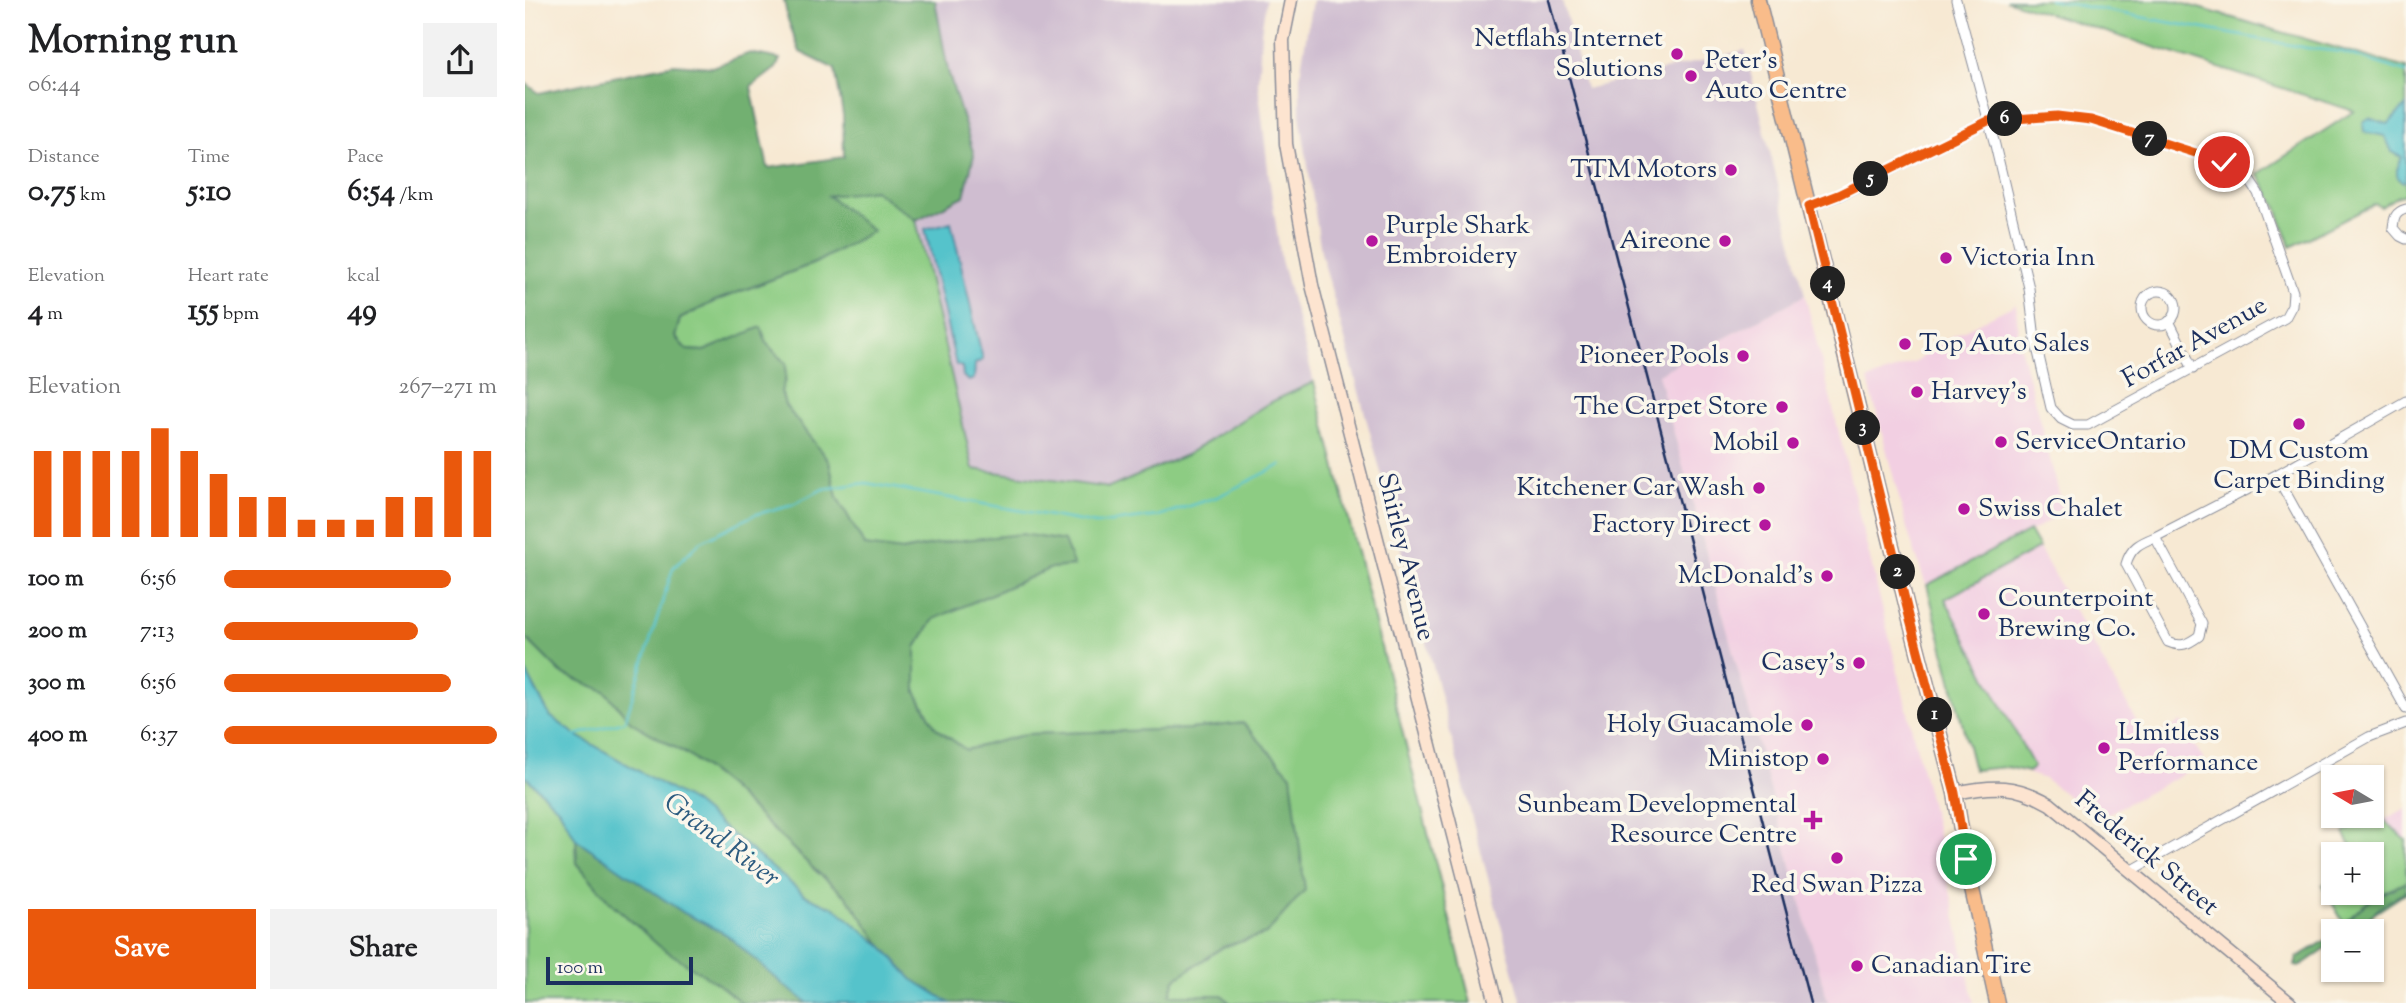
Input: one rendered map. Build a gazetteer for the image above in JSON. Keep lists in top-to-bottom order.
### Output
{
  "streets": {
    "main road": ["Shirley Avenue", "Frederick Street"],
    "street": ["Forfar Avenue"]
  },
  "water": ["Grand River"],
  "places": {
    "other": [
      "Netflahs Internet Solutions",
      "Peter's Auto Centre",
      "TTM Motors",
      "Purple Shark Embroidery",
      "Aireone",
      "Victoria Inn",
      "Top Auto Sales",
      "Pioneer Pools",
      "Harvey's",
      "The Carpet Store",
      "DM Custom Carpet Binding",
      "ServiceOntario",
      "Mobil",
      "Kitchener Car Wash",
      "Swiss Chalet",
      "Factory Direct",
      "McDonald's",
      "Counterpoint Brewing Co.",
      "Casey's",
      "Holy Guacamole",
      "LImitless Performance",
      "Ministop",
      "Red Swan Pizza",
      "Canadian Tire"
    ],
    "health": ["Sunbeam Developmental Resource Centre"]
  },
  "scale_bar": "100 m",
  "north": "left",
  "page": {
    "heading": ["Morning run", "06:44"],
    "pins": [
      "6",
      "7",
      "5",
      "4",
      "3",
      "2",
      "1"
    ],
    "stats": [
      ["Distance", "0.75 km"],
      ["Time", "5:10"],
      ["Pace", "6:54 /km"],
      ["Elevation", "4 m"],
      ["Heart rate", "155 bpm"],
      ["kcal", "49"]
    ],
    "chart": ["Elevation", "267–271 m"],
    "list": [
      {
        "name": "100 m",
        "note": "6:56"
      },
      {
        "name": "200 m",
        "note": "7:13"
      },
      {
        "name": "300 m",
        "note": "6:56"
      },
      {
        "name": "400 m",
        "note": "6:37"
      }
    ],
    "map_buttons": ["+", "−"],
    "buttons": ["Save", "Share"],
    "scale": "100 m"
  }
}
